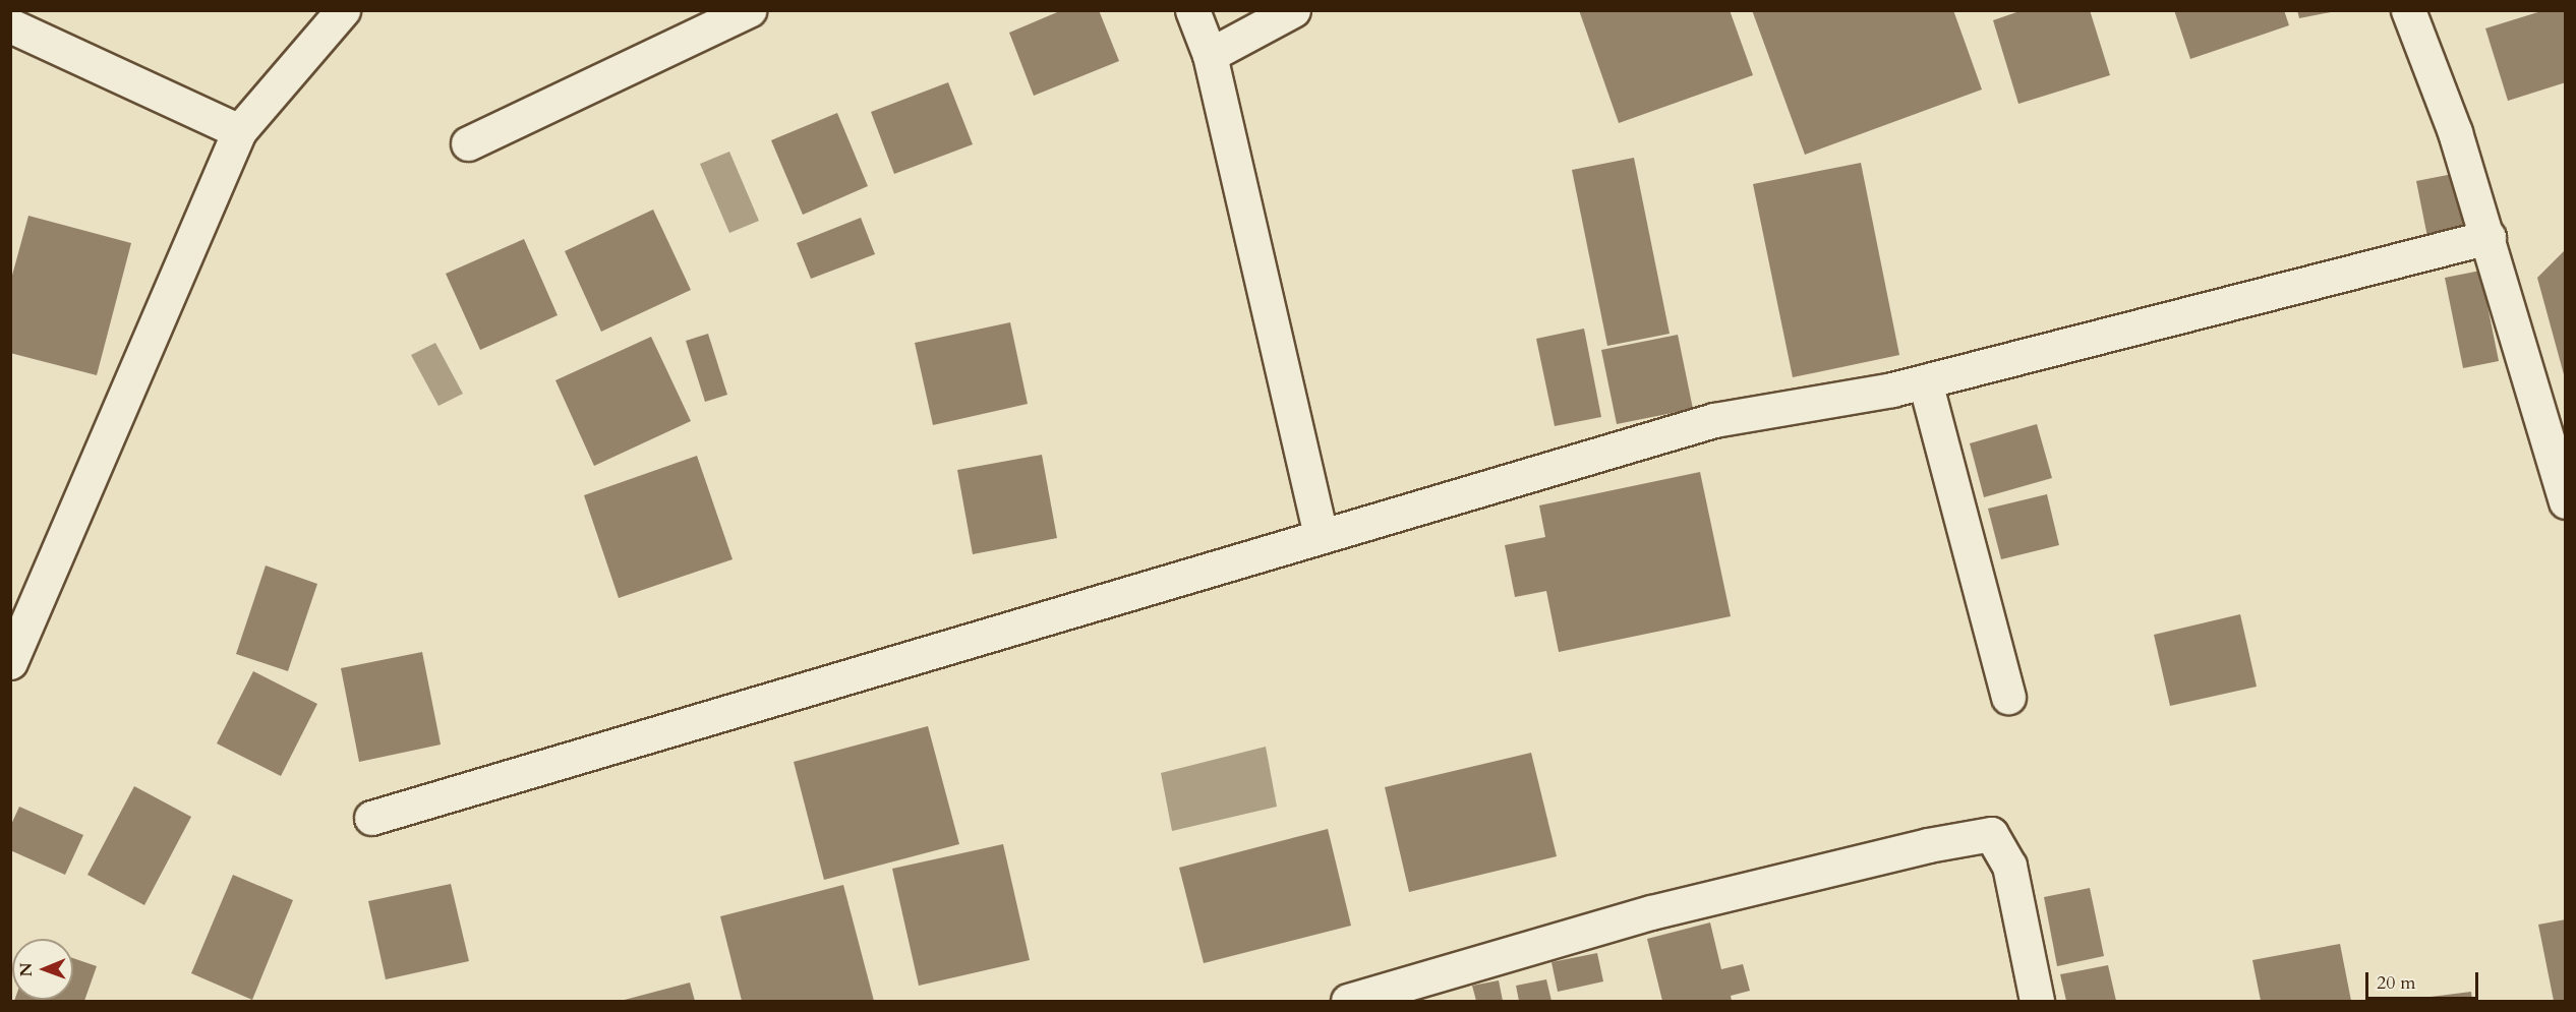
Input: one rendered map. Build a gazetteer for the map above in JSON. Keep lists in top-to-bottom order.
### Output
{
  "scale_bar": "20 m",
  "north": "left"
}
